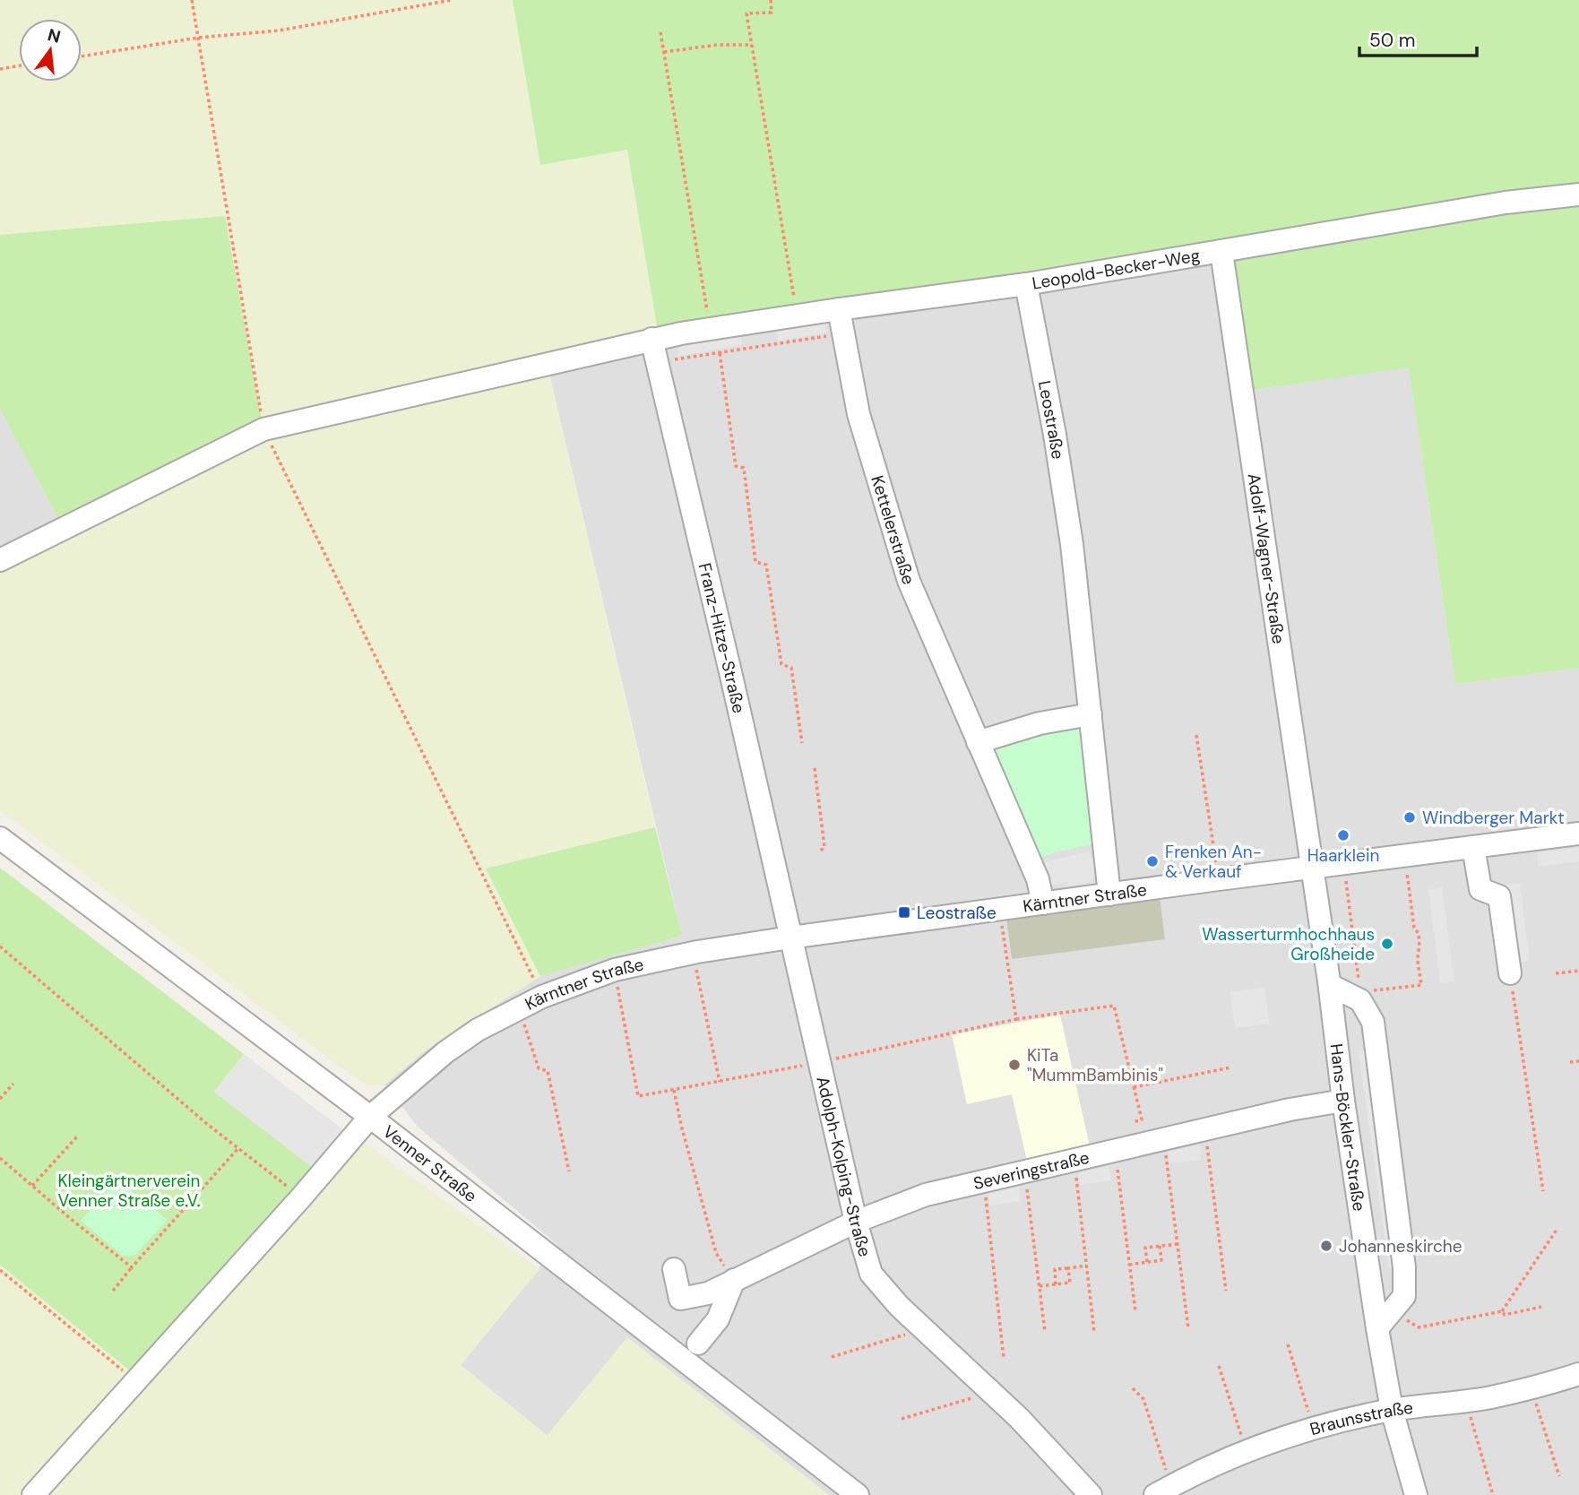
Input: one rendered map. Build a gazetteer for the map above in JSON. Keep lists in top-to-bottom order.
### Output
{
  "streets": {
    "street": [
      "Leopold-Becker-Weg",
      "Leostraße",
      "Kettelerstraße",
      "Adolf-Wagner-Straße",
      "Franz-Hitze-Straße",
      "Kärntner Straße",
      "Hans-Böckler-Straße",
      "Venner Straße",
      "Adolph-Kolping-Straße",
      "Severingstraße",
      "Braunsstraße"
    ]
  },
  "crossings": [
    ["Leopold-Becker-Weg", "Leostraße"],
    ["Leopold-Becker-Weg", "Kettelerstraße"],
    ["Leopold-Becker-Weg", "Adolf-Wagner-Straße"],
    ["Leopold-Becker-Weg", "Franz-Hitze-Straße"],
    ["Leostraße", "Kärntner Straße"],
    ["Kettelerstraße", "Kärntner Straße"],
    ["Adolf-Wagner-Straße", "Kärntner Straße"],
    ["Adolf-Wagner-Straße", "Hans-Böckler-Straße"],
    ["Franz-Hitze-Straße", "Kärntner Straße"],
    ["Franz-Hitze-Straße", "Adolph-Kolping-Straße"],
    ["Kärntner Straße", "Hans-Böckler-Straße"],
    ["Kärntner Straße", "Venner Straße"],
    ["Kärntner Straße", "Adolph-Kolping-Straße"],
    ["Hans-Böckler-Straße", "Severingstraße"],
    ["Hans-Böckler-Straße", "Braunsstraße"],
    ["Adolph-Kolping-Straße", "Severingstraße"]
  ],
  "parks": ["Kleingärtnerverein Venner Straße e.V."],
  "places": {
    "other": [
      "Windberger Markt",
      "Haarklein",
      "Frenken An- & Verkauf",
      "Wasserturmhochhaus Großheide",
      "KiTa \"MummBambinis\"",
      "Johanneskirche"
    ],
    "transit": ["Leostraße"]
  },
  "scale_bar": "50 m",
  "north": "top"
}
